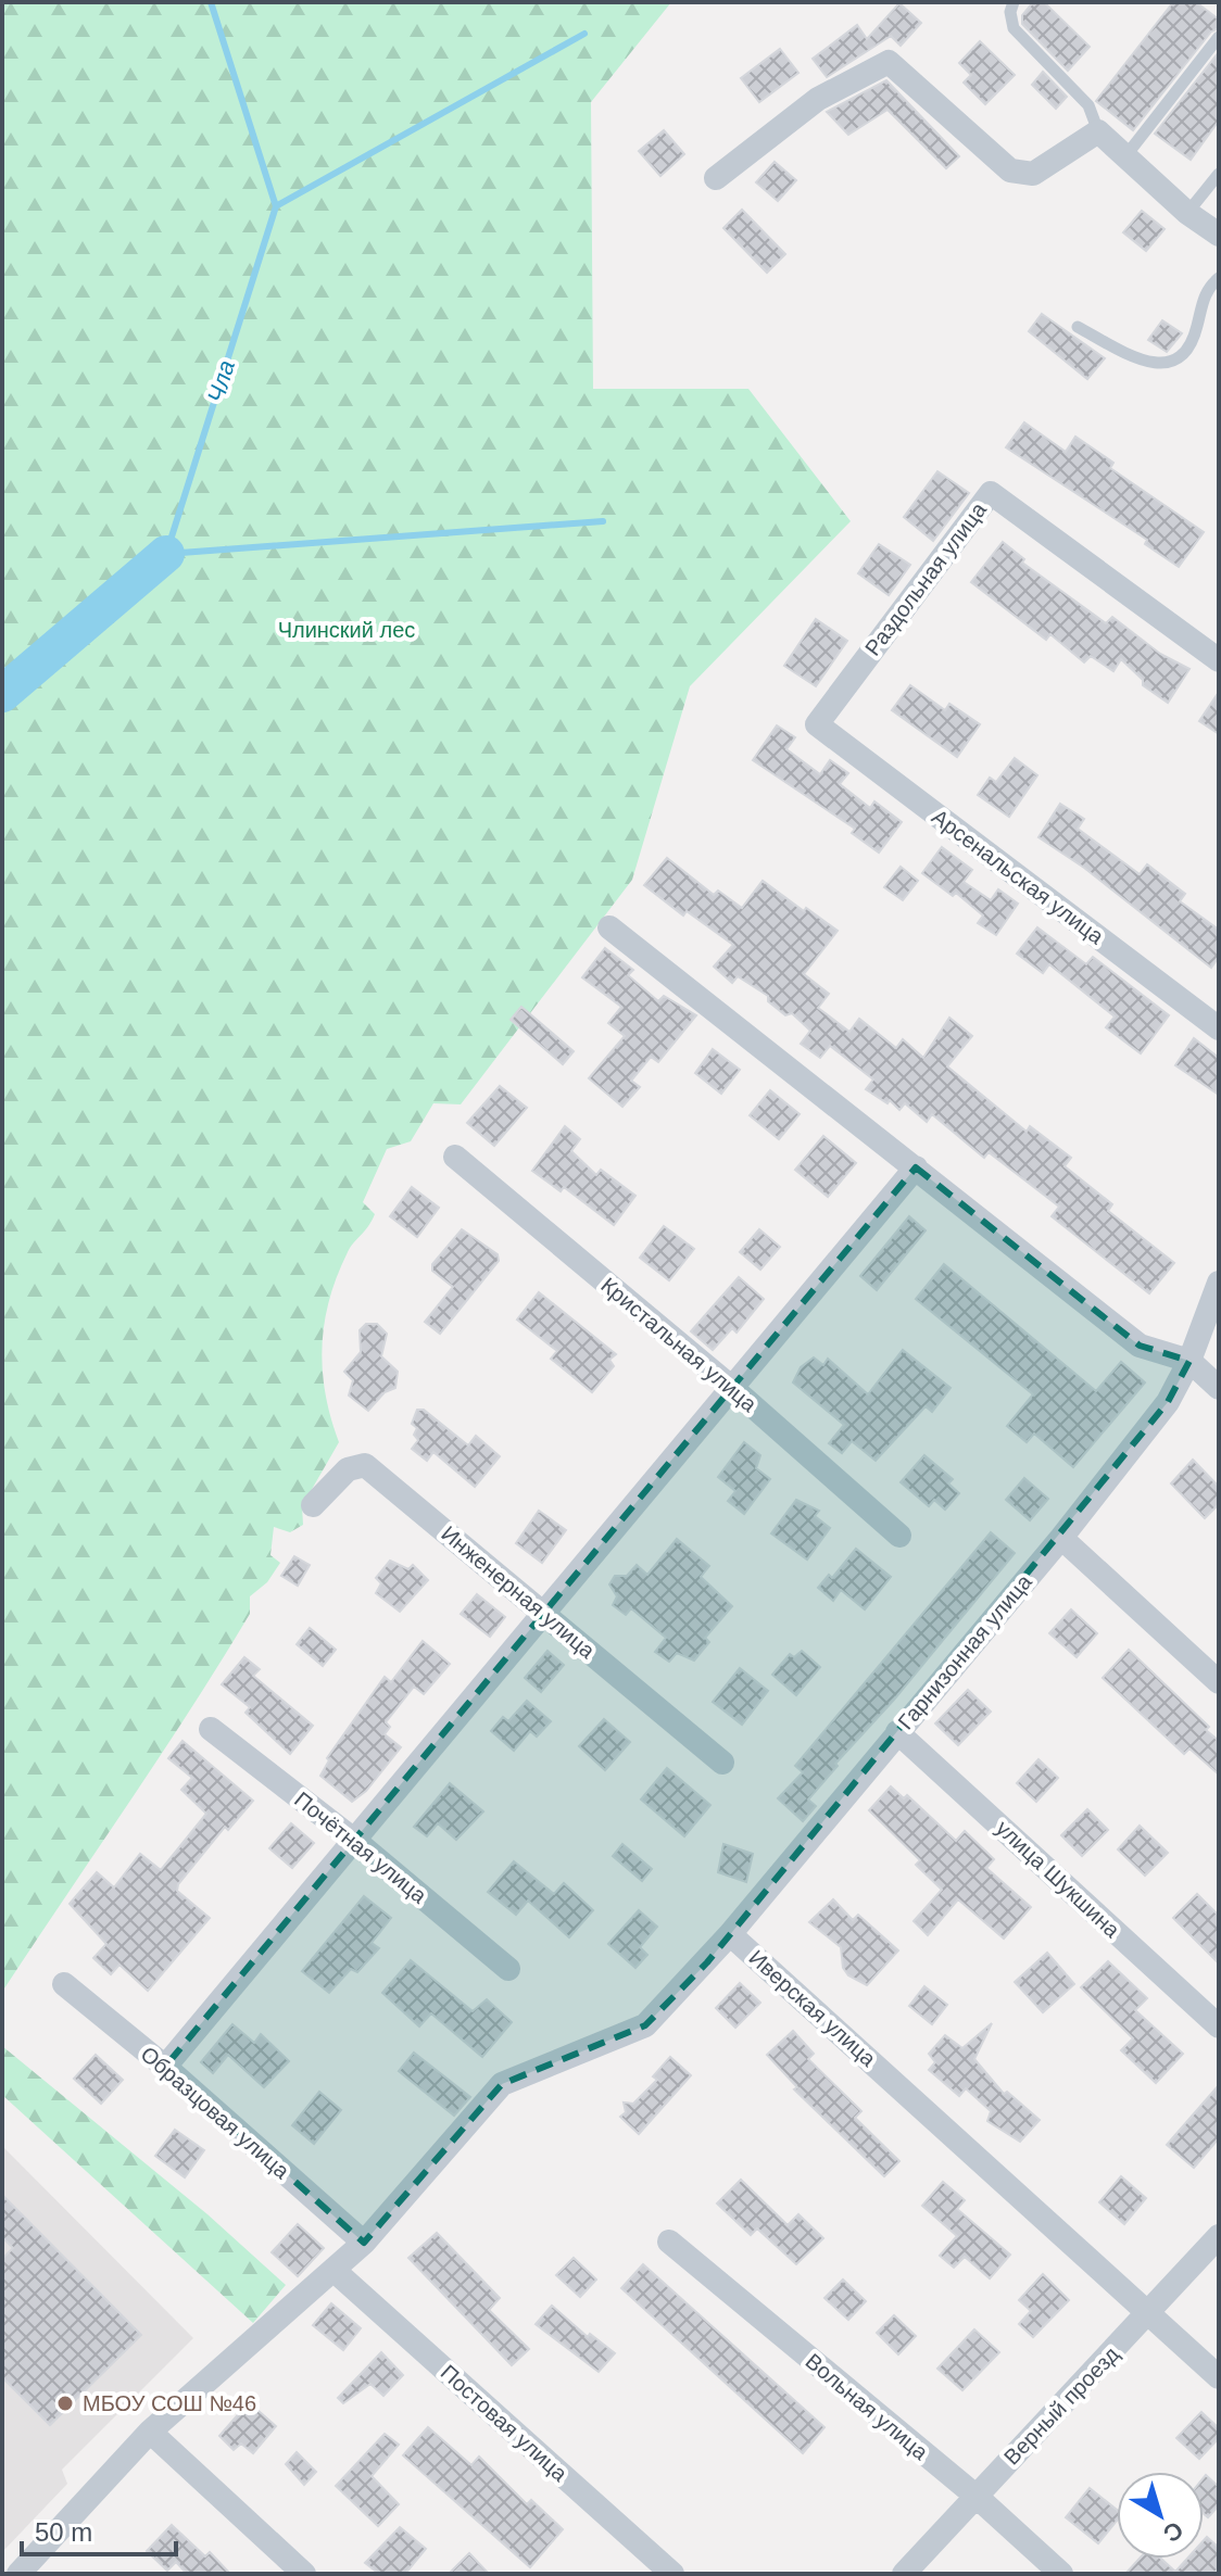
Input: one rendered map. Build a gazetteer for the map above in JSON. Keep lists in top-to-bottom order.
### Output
{
  "streets": {
    "street": [
      "Раздольная улица",
      "Арсенальская улица",
      "Кристальная улица",
      "Инженерная улица",
      "Гарнизонная улица",
      "Почётная улица",
      "улица Шукшина",
      "Иверская улица",
      "Образцовая улица",
      "Верный проезд",
      "Вольная улица",
      "Постовая улица"
    ]
  },
  "crossings": [
    ["Раздольная улица", "Арсенальская улица"],
    ["Гарнизонная улица", "улица Шукшина"],
    ["Гарнизонная улица", "Иверская улица"],
    ["Иверская улица", "Образцовая улица"],
    ["Иверская улица", "Верный проезд"],
    ["Иверская улица", "Постовая улица"],
    ["Верный проезд", "Вольная улица"]
  ],
  "water": ["Чла"],
  "parks": ["Члинский лес"],
  "places": ["МБОУ СОШ №46"],
  "scale_bar": "50 m",
  "north": "bottom right"
}
